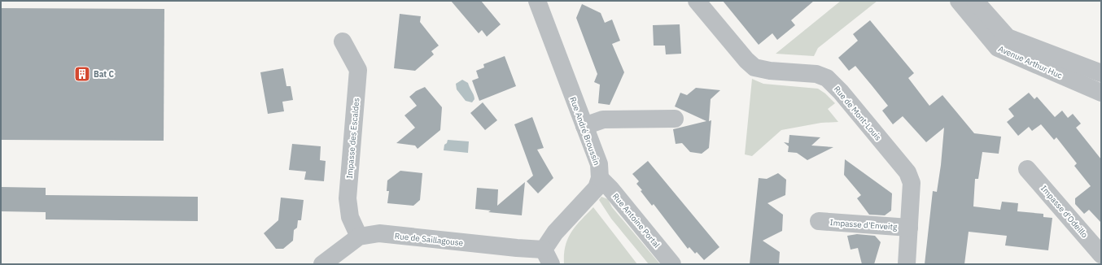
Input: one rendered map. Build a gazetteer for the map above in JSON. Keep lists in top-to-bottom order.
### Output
{
  "streets": {
    "street": [
      "Avenue Arthur Huc",
      "Rue de Mont-Louis",
      "Rue André Broussin",
      "Impasse des Escaldes",
      "Impasse d'Odeillo",
      "Rue Antoine Portal",
      "Impasse d'Enveitg",
      "Rue de Saillagouse"
    ]
  },
  "crossings": [
    ["Rue de Mont-Louis", "Impasse d'Enveitg"],
    ["Rue André Broussin", "Rue Antoine Portal"],
    ["Impasse des Escaldes", "Rue de Saillagouse"]
  ],
  "places": {
    "building": ["Bat C"]
  }
}
